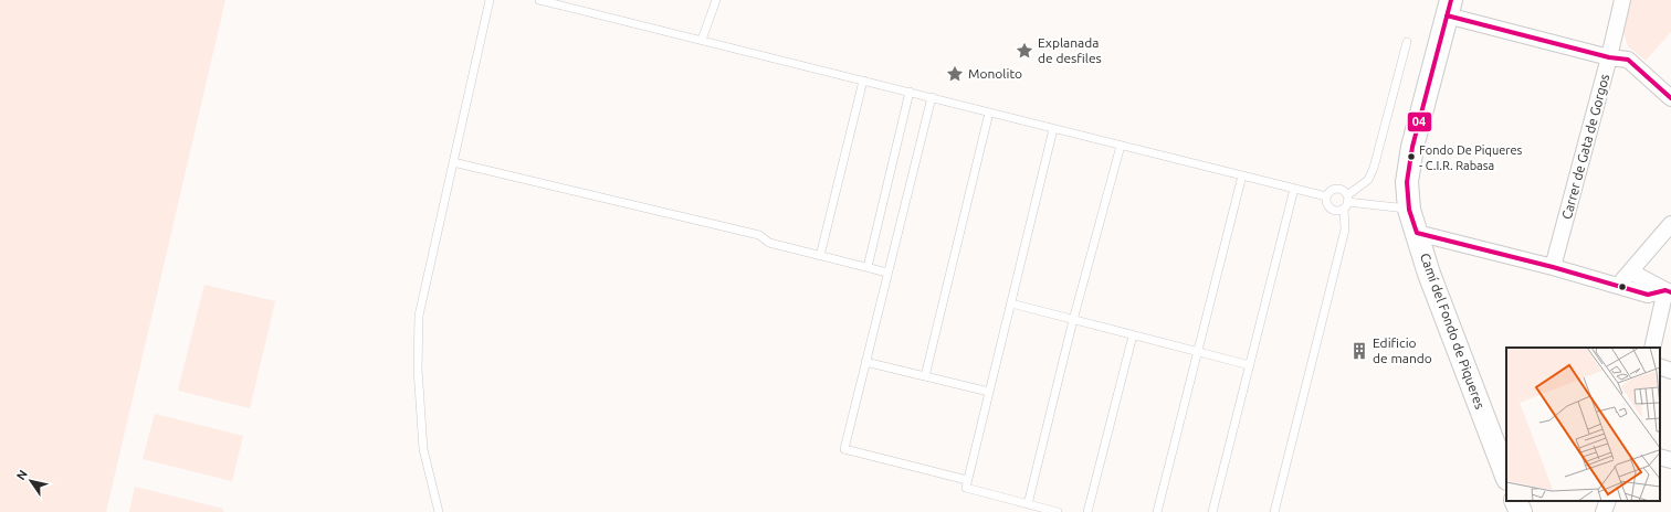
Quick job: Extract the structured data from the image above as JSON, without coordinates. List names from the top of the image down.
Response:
{
  "streets": {
    "street": ["Carrer de Gata de Gorgos", "Camí del Fondo de Piqueres"]
  },
  "places": {
    "place": ["Explanada de desfiles", "Monolito"],
    "other": ["Fondo De Piqueres - C.I.R. Rabasa"],
    "building": ["Edificio de mando"]
  },
  "lines": ["transit line 04"],
  "north": "top left"
}
